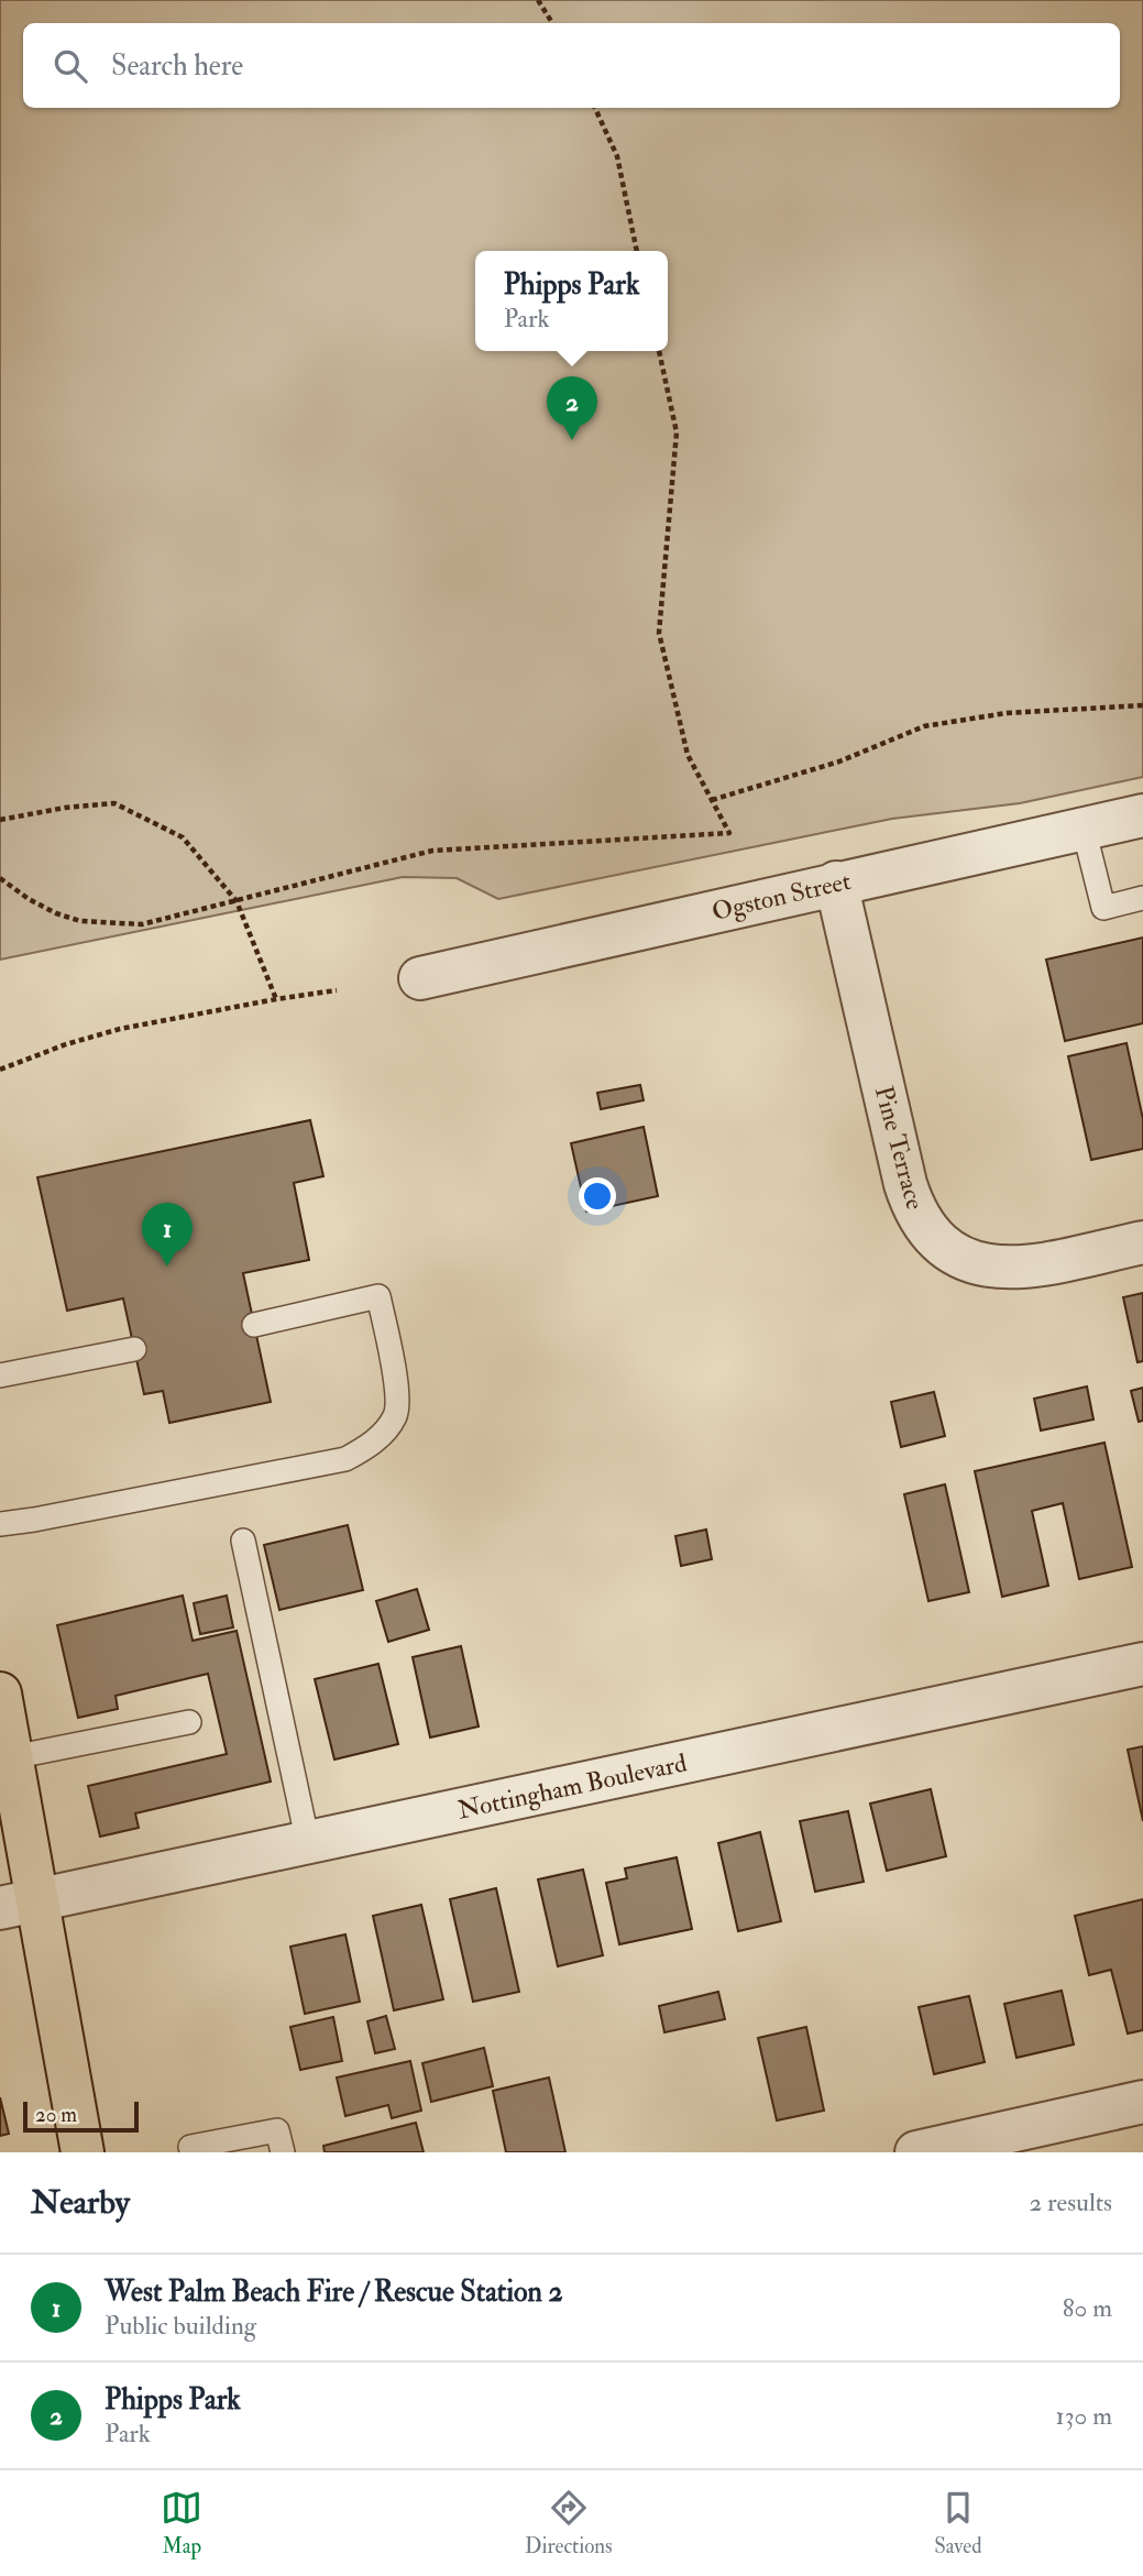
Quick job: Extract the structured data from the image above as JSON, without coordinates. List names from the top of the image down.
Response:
{
  "streets": {
    "street": ["Ogston Street", "Pine Terrace", "Nottingham Boulevard"]
  },
  "crossings": [
    ["Ogston Street", "Pine Terrace"]
  ],
  "scale_bar": "20 m",
  "page": {
    "search": "Search here",
    "popup": ["Phipps Park", "Park"],
    "pins": ["2", "1"],
    "scale": "20 m",
    "heading": ["Nearby", "2 results"],
    "list": [
      {
        "mark": "1",
        "name": "West Palm Beach Fire / Rescue Station 2",
        "note": "Public building",
        "value": "80 m"
      },
      {
        "mark": "2",
        "name": "Phipps Park",
        "note": "Park",
        "value": "130 m"
      }
    ],
    "nav": ["Map", "Directions", "Saved"]
  }
}
